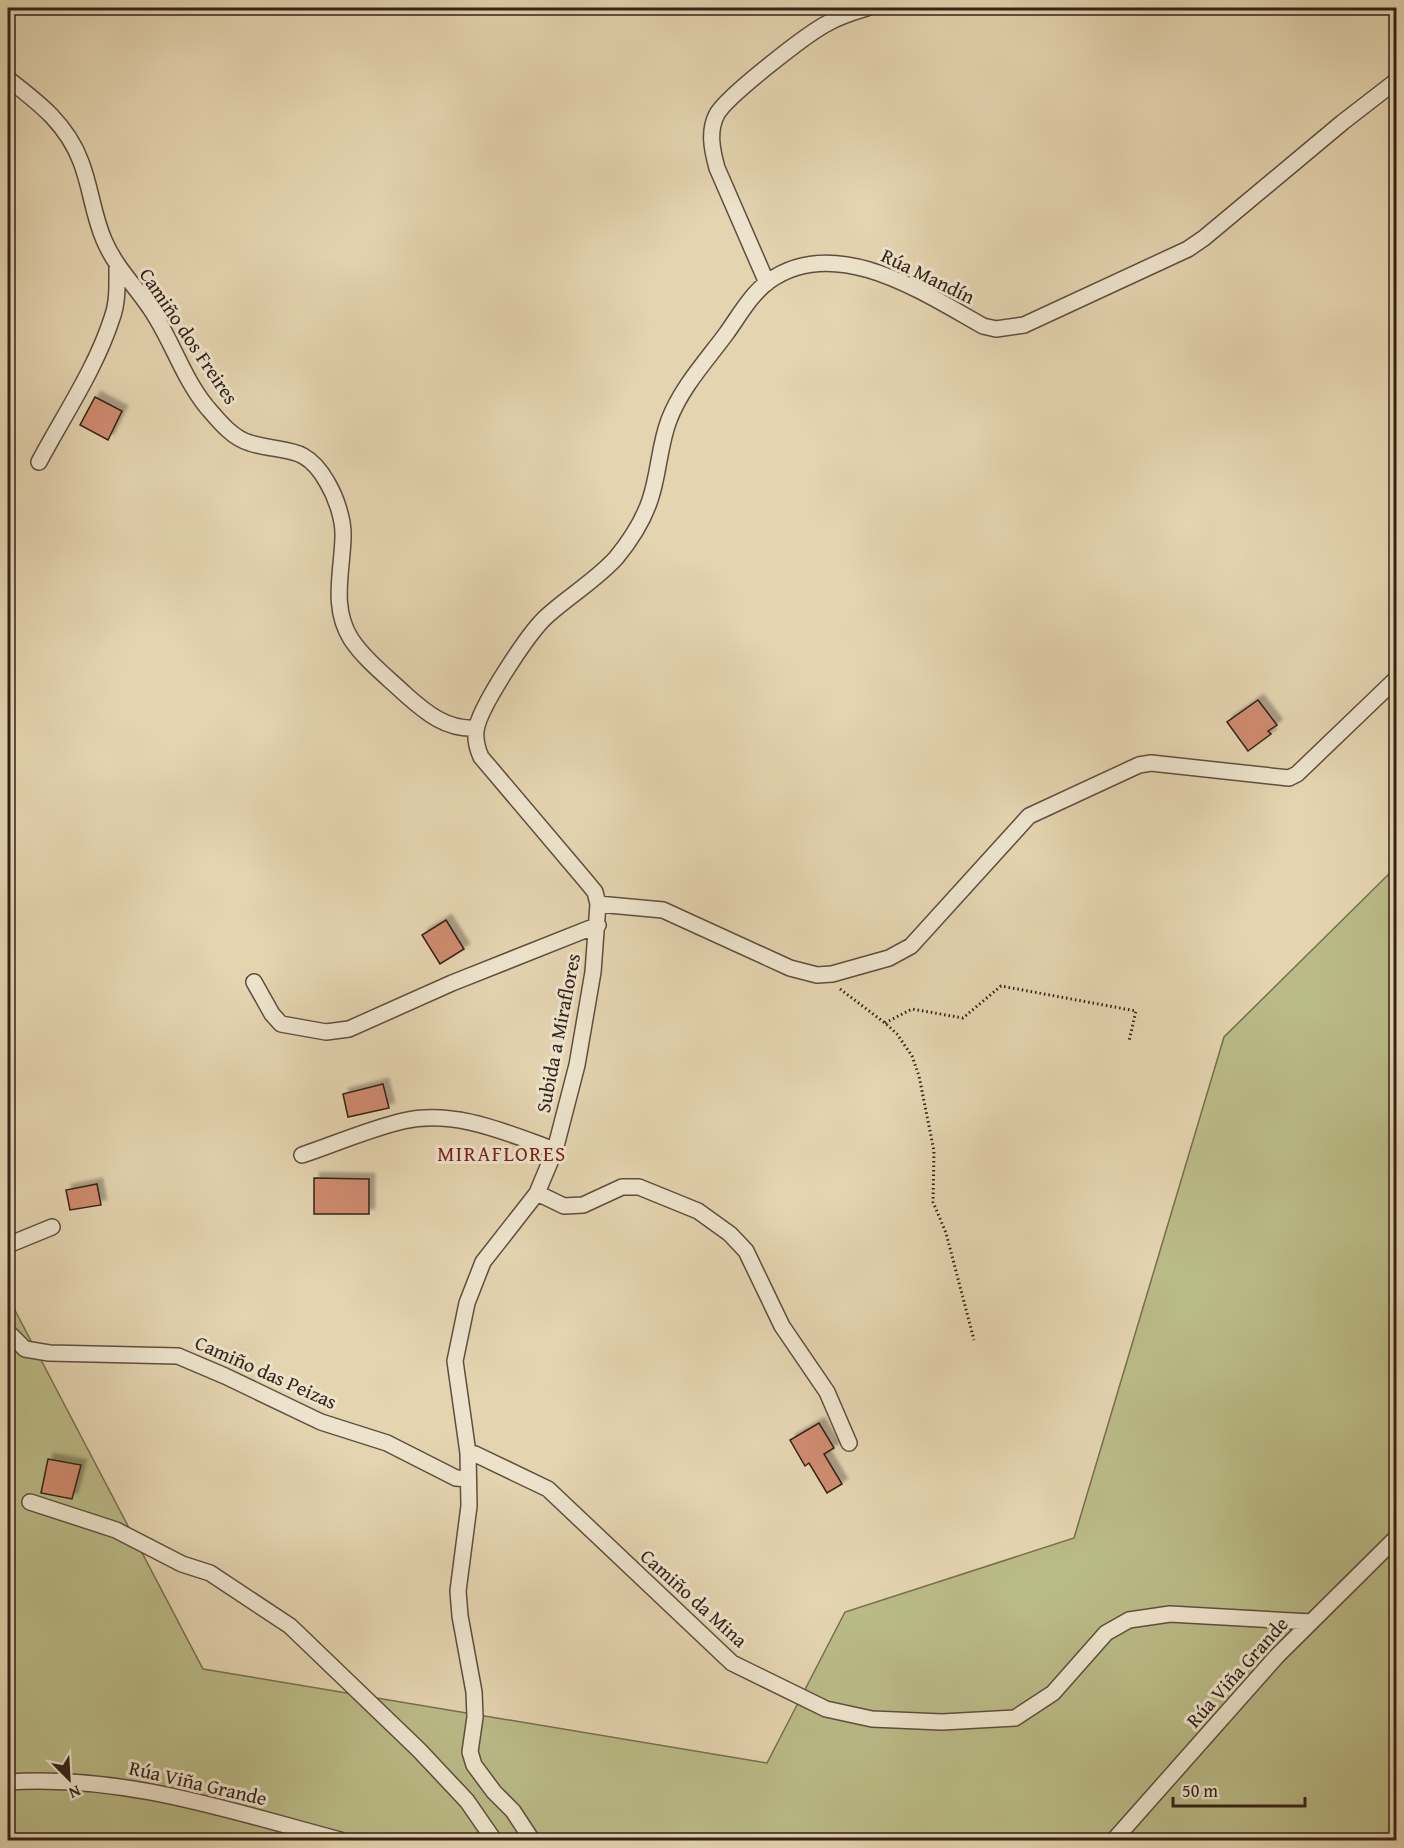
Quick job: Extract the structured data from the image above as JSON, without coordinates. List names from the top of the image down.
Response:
{
  "streets": {
    "street": [
      "Rúa Mandín",
      "Camiño dos Freires",
      "Subida a Miraflores",
      "Camiño das Peizas",
      "Camiño da Mina",
      "Rúa Viña Grande"
    ]
  },
  "crossings": [
    ["Rúa Mandín", "Camiño dos Freires"],
    ["Rúa Mandín", "Subida a Miraflores"],
    ["Camiño dos Freires", "Subida a Miraflores"],
    ["Subida a Miraflores", "Camiño das Peizas"],
    ["Subida a Miraflores", "Camiño da Mina"],
    ["Camiño da Mina", "Rúa Viña Grande"]
  ],
  "districts": ["MIRAFLORES"],
  "scale_bar": "50 m",
  "north": "bottom right"
}
